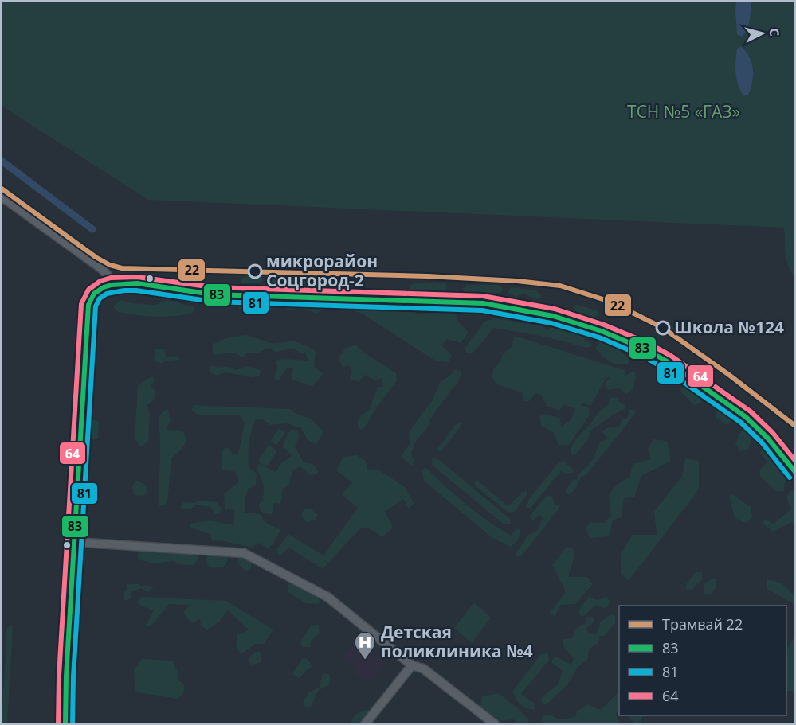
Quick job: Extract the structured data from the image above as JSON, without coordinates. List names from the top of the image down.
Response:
{
  "parks": ["ТСН №5 «ГАЗ»"],
  "places": {
    "other": ["микрорайон Соцгород-2", "Школа №124"],
    "hospital": ["Детская поликлиника №4"]
  },
  "lines": [
    "tram line 22",
    "transit line 64",
    "transit line 83",
    "transit line 81"
  ],
  "legend": [
    "Трамвай 22",
    "83",
    "81",
    "64"
  ],
  "north": "right"
}
